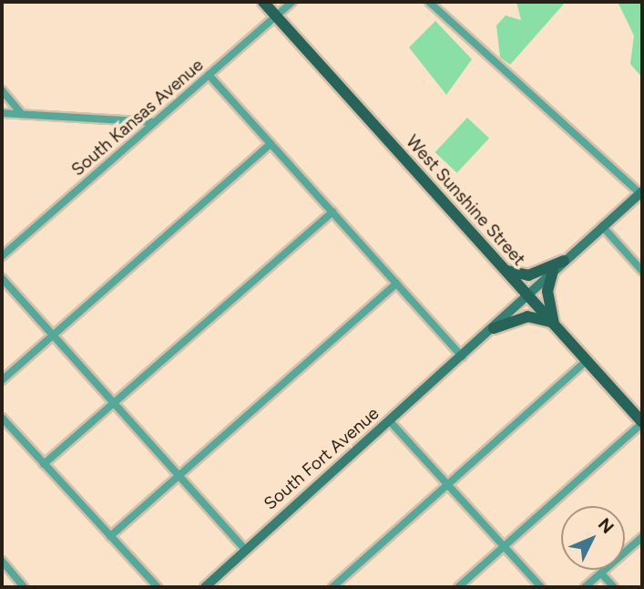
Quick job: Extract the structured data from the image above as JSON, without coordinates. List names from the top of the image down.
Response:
{
  "streets": {
    "main road": ["West Sunshine Street"],
    "street": ["South Kansas Avenue", "South Fort Avenue"]
  },
  "crossings": [
    ["South Kansas Avenue", "West Sunshine Street"],
    ["West Sunshine Street", "South Fort Avenue"]
  ],
  "north": "top right"
}
